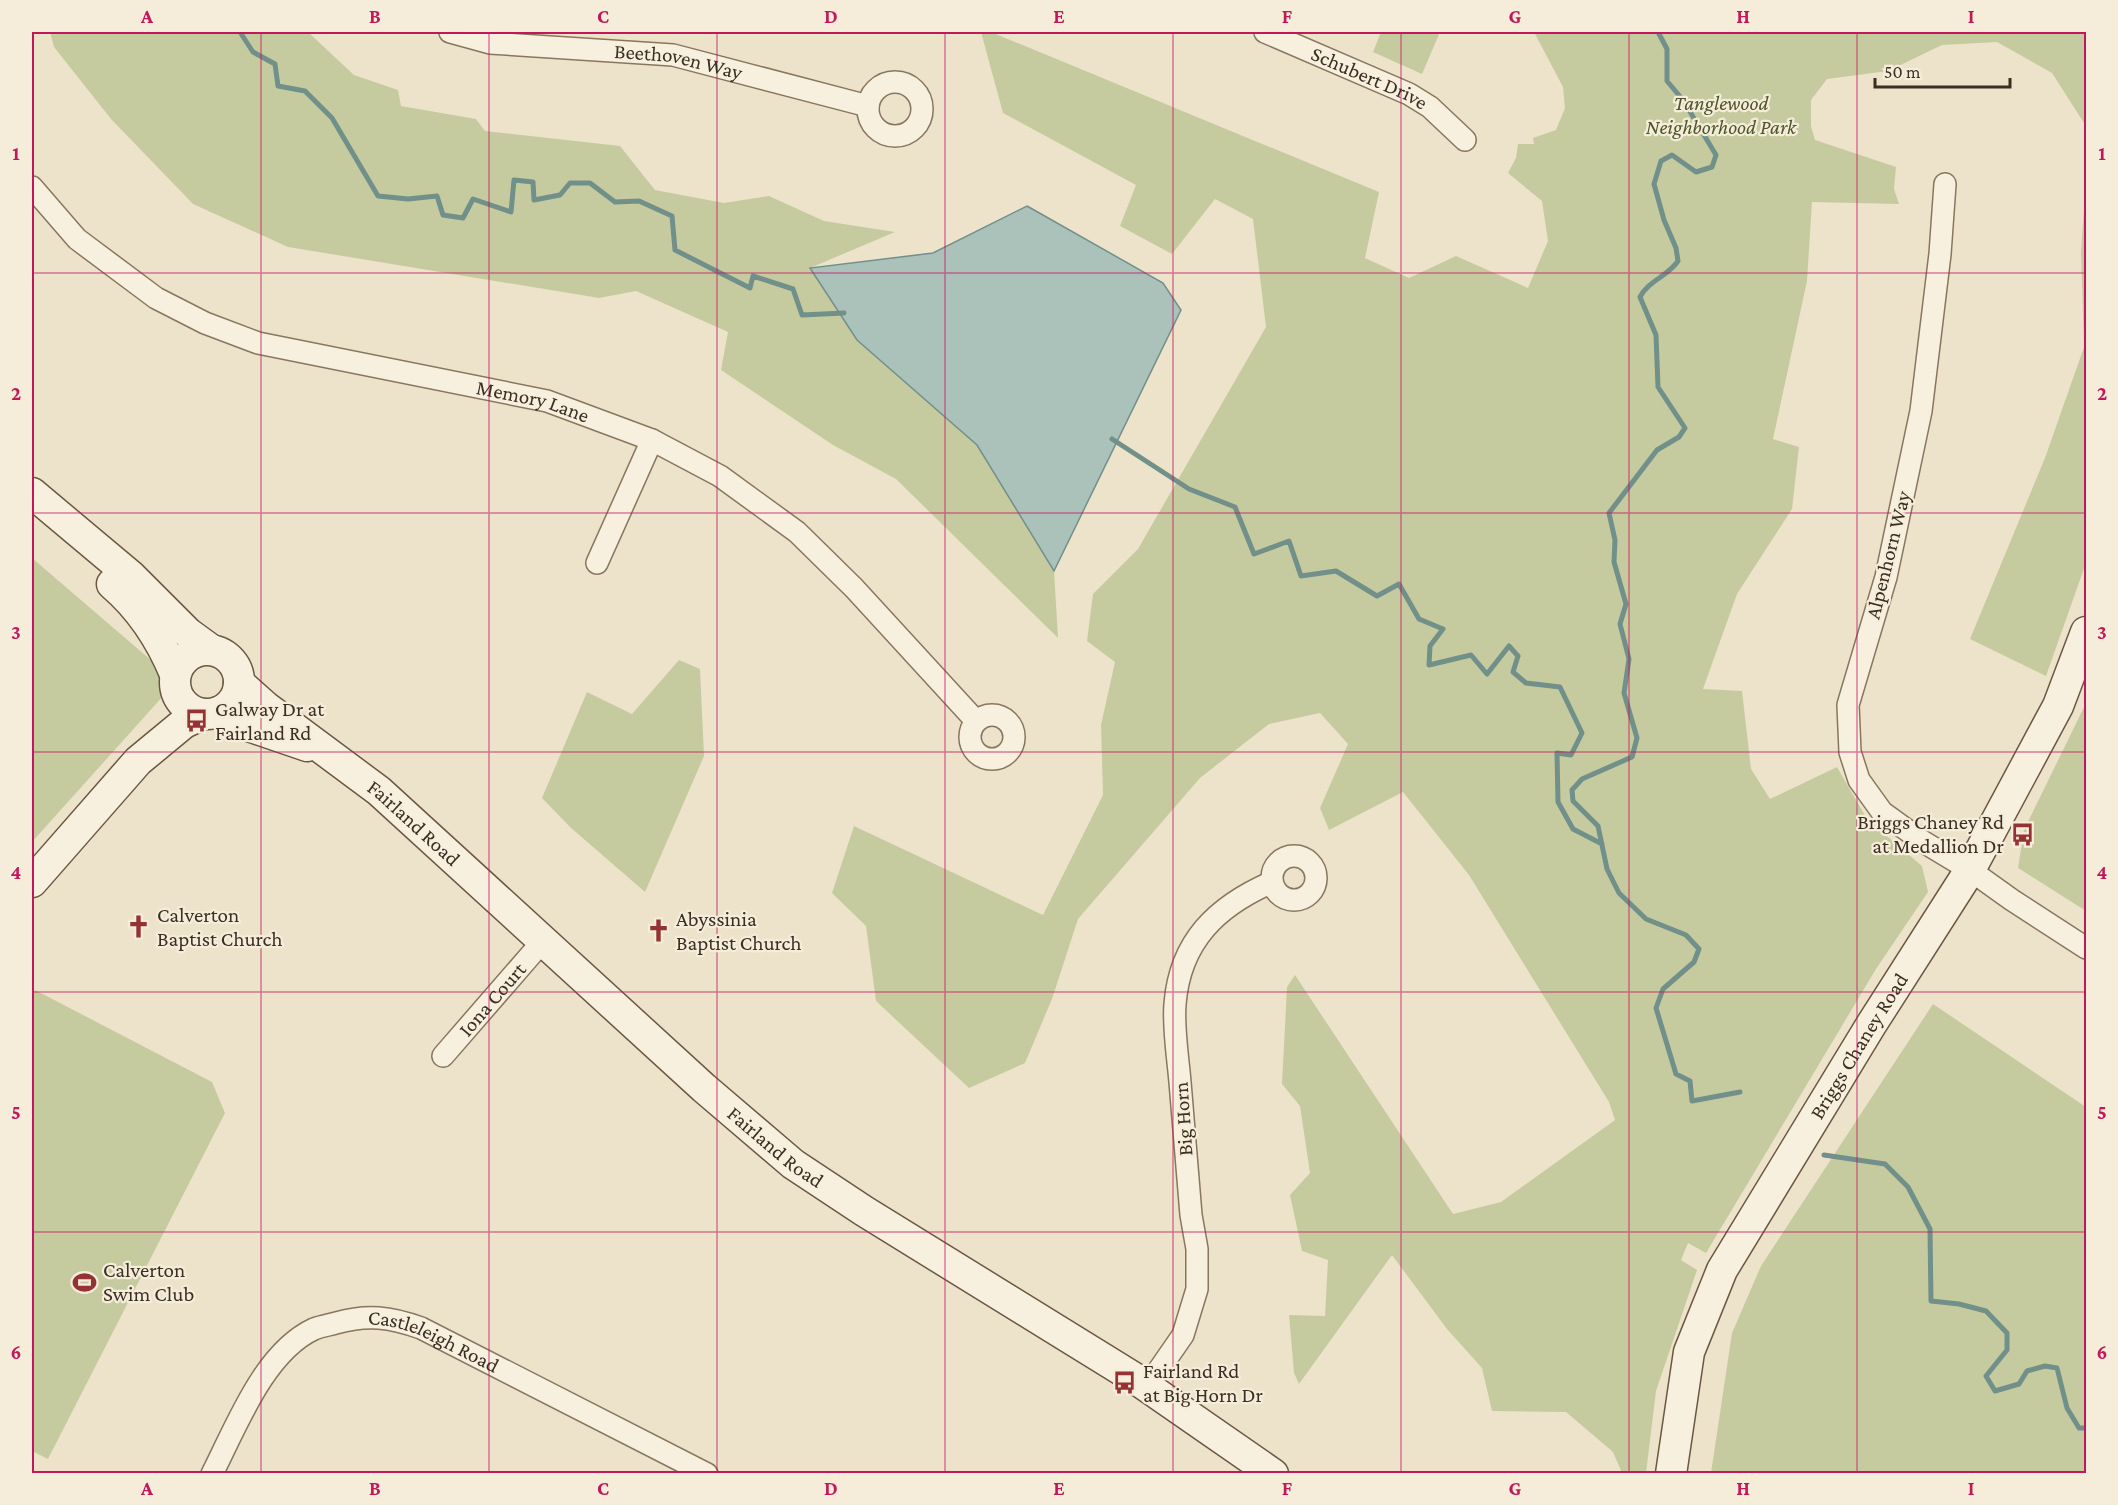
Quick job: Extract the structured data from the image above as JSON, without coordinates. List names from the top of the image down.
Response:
{
  "streets": {
    "main road": ["Fairland Road", "Briggs Chaney Road"],
    "street": [
      "Beethoven Way",
      "Schubert Drive",
      "Memory Lane",
      "Alpenhorn Way",
      "Iona Court",
      "Big Horn",
      "Castleleigh Road"
    ]
  },
  "crossings": [
    ["Alpenhorn Way", "Briggs Chaney Road"],
    ["Fairland Road", "Iona Court"],
    ["Fairland Road", "Big Horn"]
  ],
  "parks": ["Tanglewood Neighborhood Park"],
  "places": {
    "bus stop": ["Galway Dr at Fairland Rd", "Briggs Chaney Rd at Medallion Dr", "Fairland Rd at Big Horn Dr"],
    "church": ["Calverton Baptist Church", "Abyssinia Baptist Church"],
    "sports": ["Calverton Swim Club"]
  },
  "scale_bar": "50 m",
  "grid": {
    "columns": [
      "A",
      "B",
      "C",
      "D",
      "E",
      "F",
      "G",
      "H",
      "I"
    ],
    "rows": [
      "1",
      "2",
      "3",
      "4",
      "5",
      "6"
    ]
  }
}
